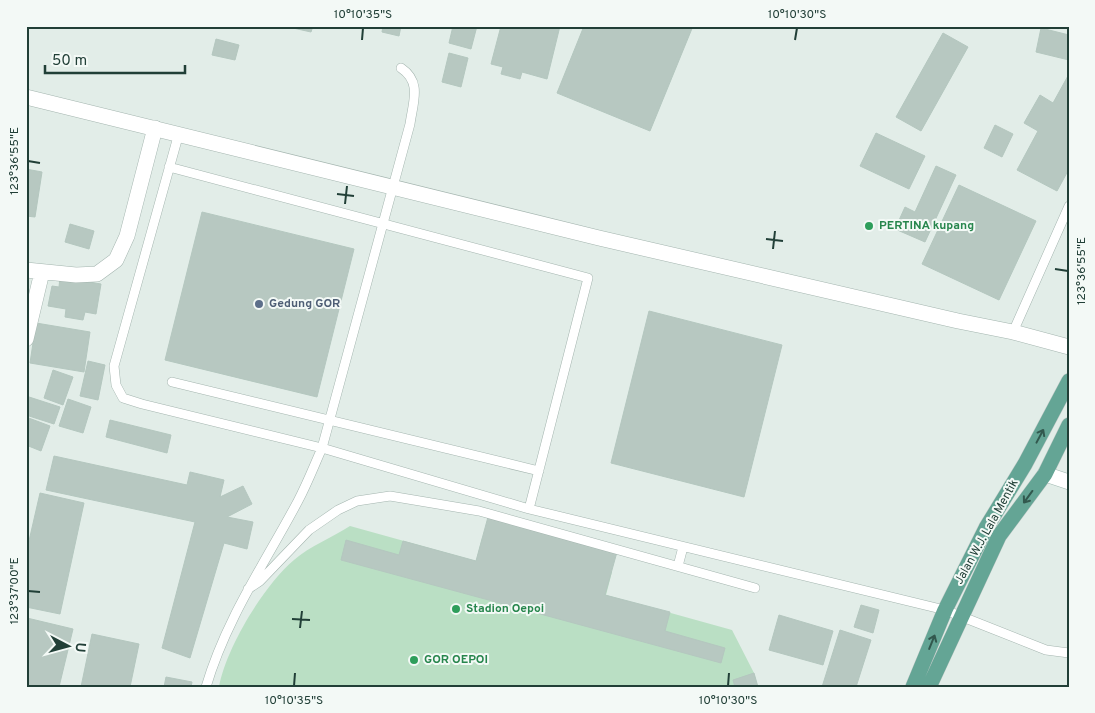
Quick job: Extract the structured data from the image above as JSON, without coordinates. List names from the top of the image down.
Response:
{
  "streets": {
    "main road": ["Jalan W.J. Lala Mentik"]
  },
  "places": [
    "PERTINA kupang",
    "Gedung GOR",
    "Stadion Oepoi",
    "GOR OEPOI"
  ],
  "scale_bar": "50 m",
  "north": "right",
  "coordinates": [
    "10°10'35\"S",
    "10°10'30\"S",
    "123°36'55\"E",
    "123°37'00\"E"
  ]
}
